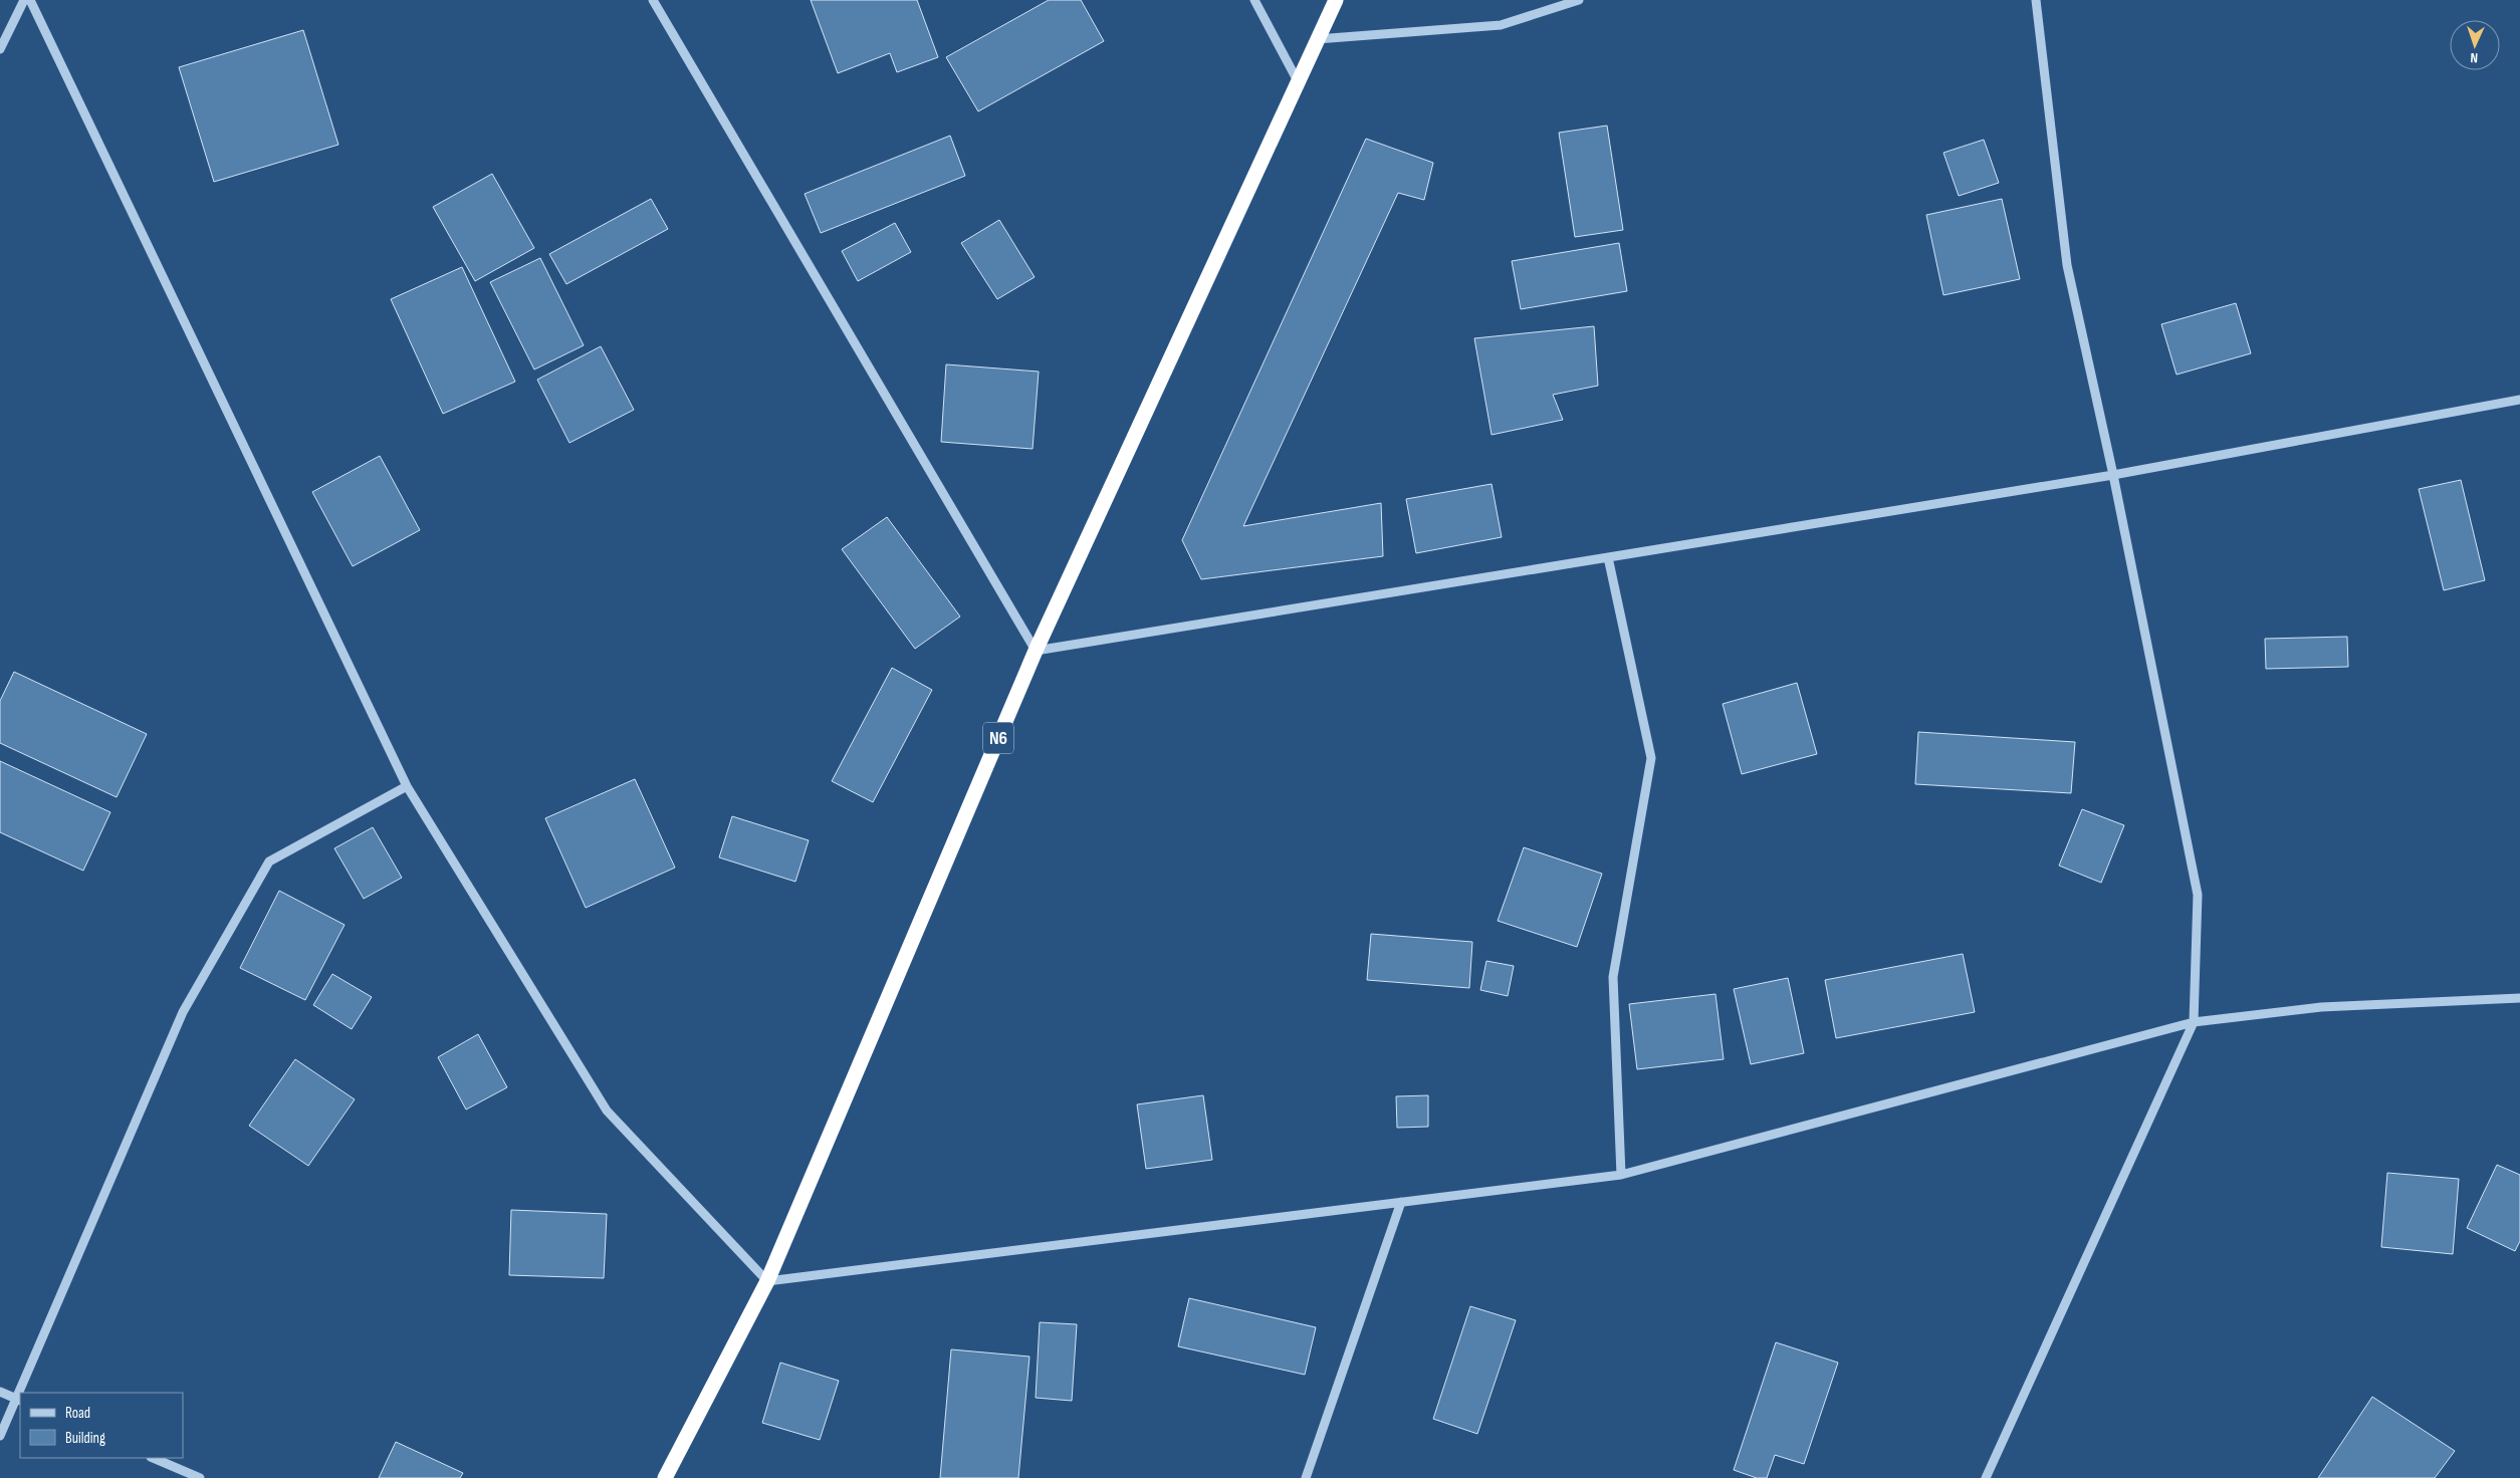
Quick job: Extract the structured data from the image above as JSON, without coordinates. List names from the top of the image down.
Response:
{
  "streets": {
    "highway": ["N6"]
  },
  "legend": ["Road", "Building"],
  "north": "bottom"
}
